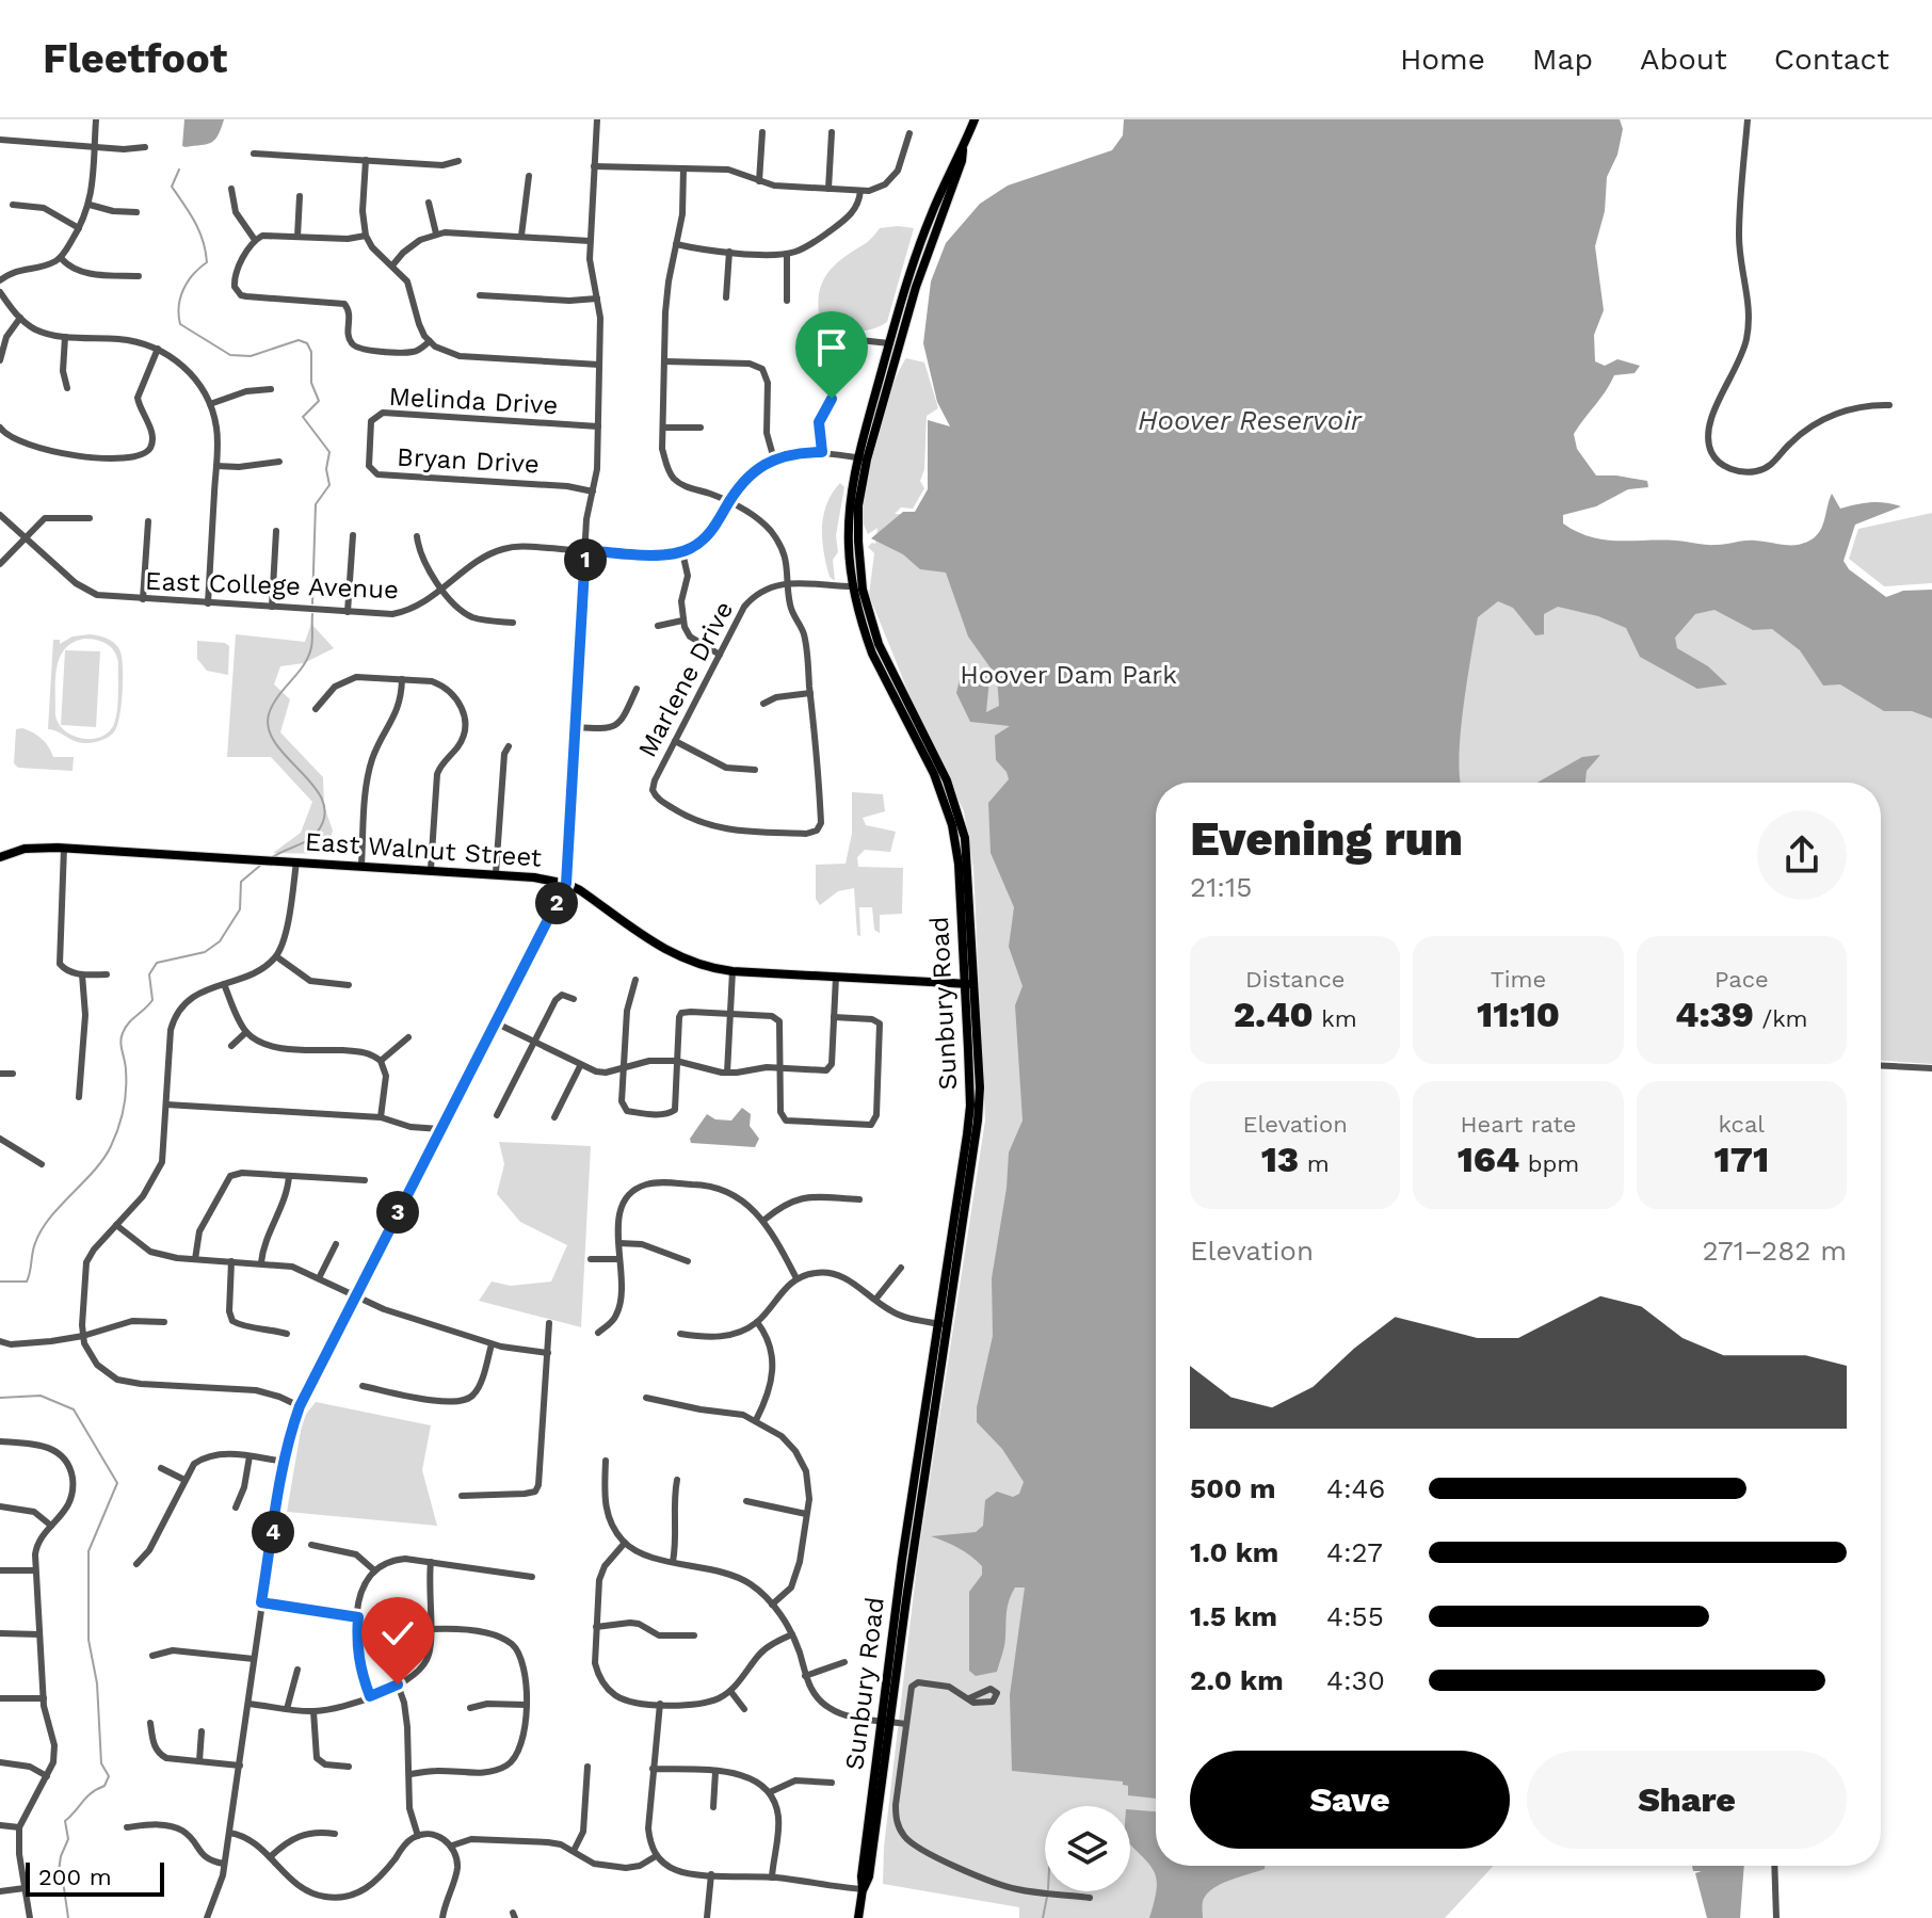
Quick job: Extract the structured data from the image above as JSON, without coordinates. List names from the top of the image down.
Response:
{
  "streets": {
    "main road": ["East Walnut Street", "Sunbury Road"],
    "street": [
      "Melinda Drive",
      "Bryan Drive",
      "East College Avenue",
      "Marlene Drive"
    ]
  },
  "crossings": [
    ["Melinda Drive", "Bryan Drive"],
    ["Marlene Drive", "Sunbury Road"],
    ["East Walnut Street", "Sunbury Road"]
  ],
  "water": ["Hoover Reservoir"],
  "parks": ["Hoover Dam Park"],
  "scale_bar": "200 m",
  "page": {
    "header": "Fleetfoot",
    "nav": [
      "Home",
      "Map",
      "About",
      "Contact"
    ],
    "pins": [
      "1",
      "2",
      "3",
      "4"
    ],
    "heading": ["Evening run", "21:15"],
    "stats": [
      ["Distance", "2.40 km"],
      ["Time", "11:10"],
      ["Pace", "4:39 /km"],
      ["Elevation", "13 m"],
      ["Heart rate", "164 bpm"],
      ["kcal", "171"]
    ],
    "chart": ["Elevation", "271–282 m"],
    "list": [
      {
        "name": "500 m",
        "note": "4:46"
      },
      {
        "name": "1.0 km",
        "note": "4:27"
      },
      {
        "name": "1.5 km",
        "note": "4:55"
      },
      {
        "name": "2.0 km",
        "note": "4:30"
      }
    ],
    "buttons": ["Save", "Share"],
    "scale": "200 m"
  }
}
